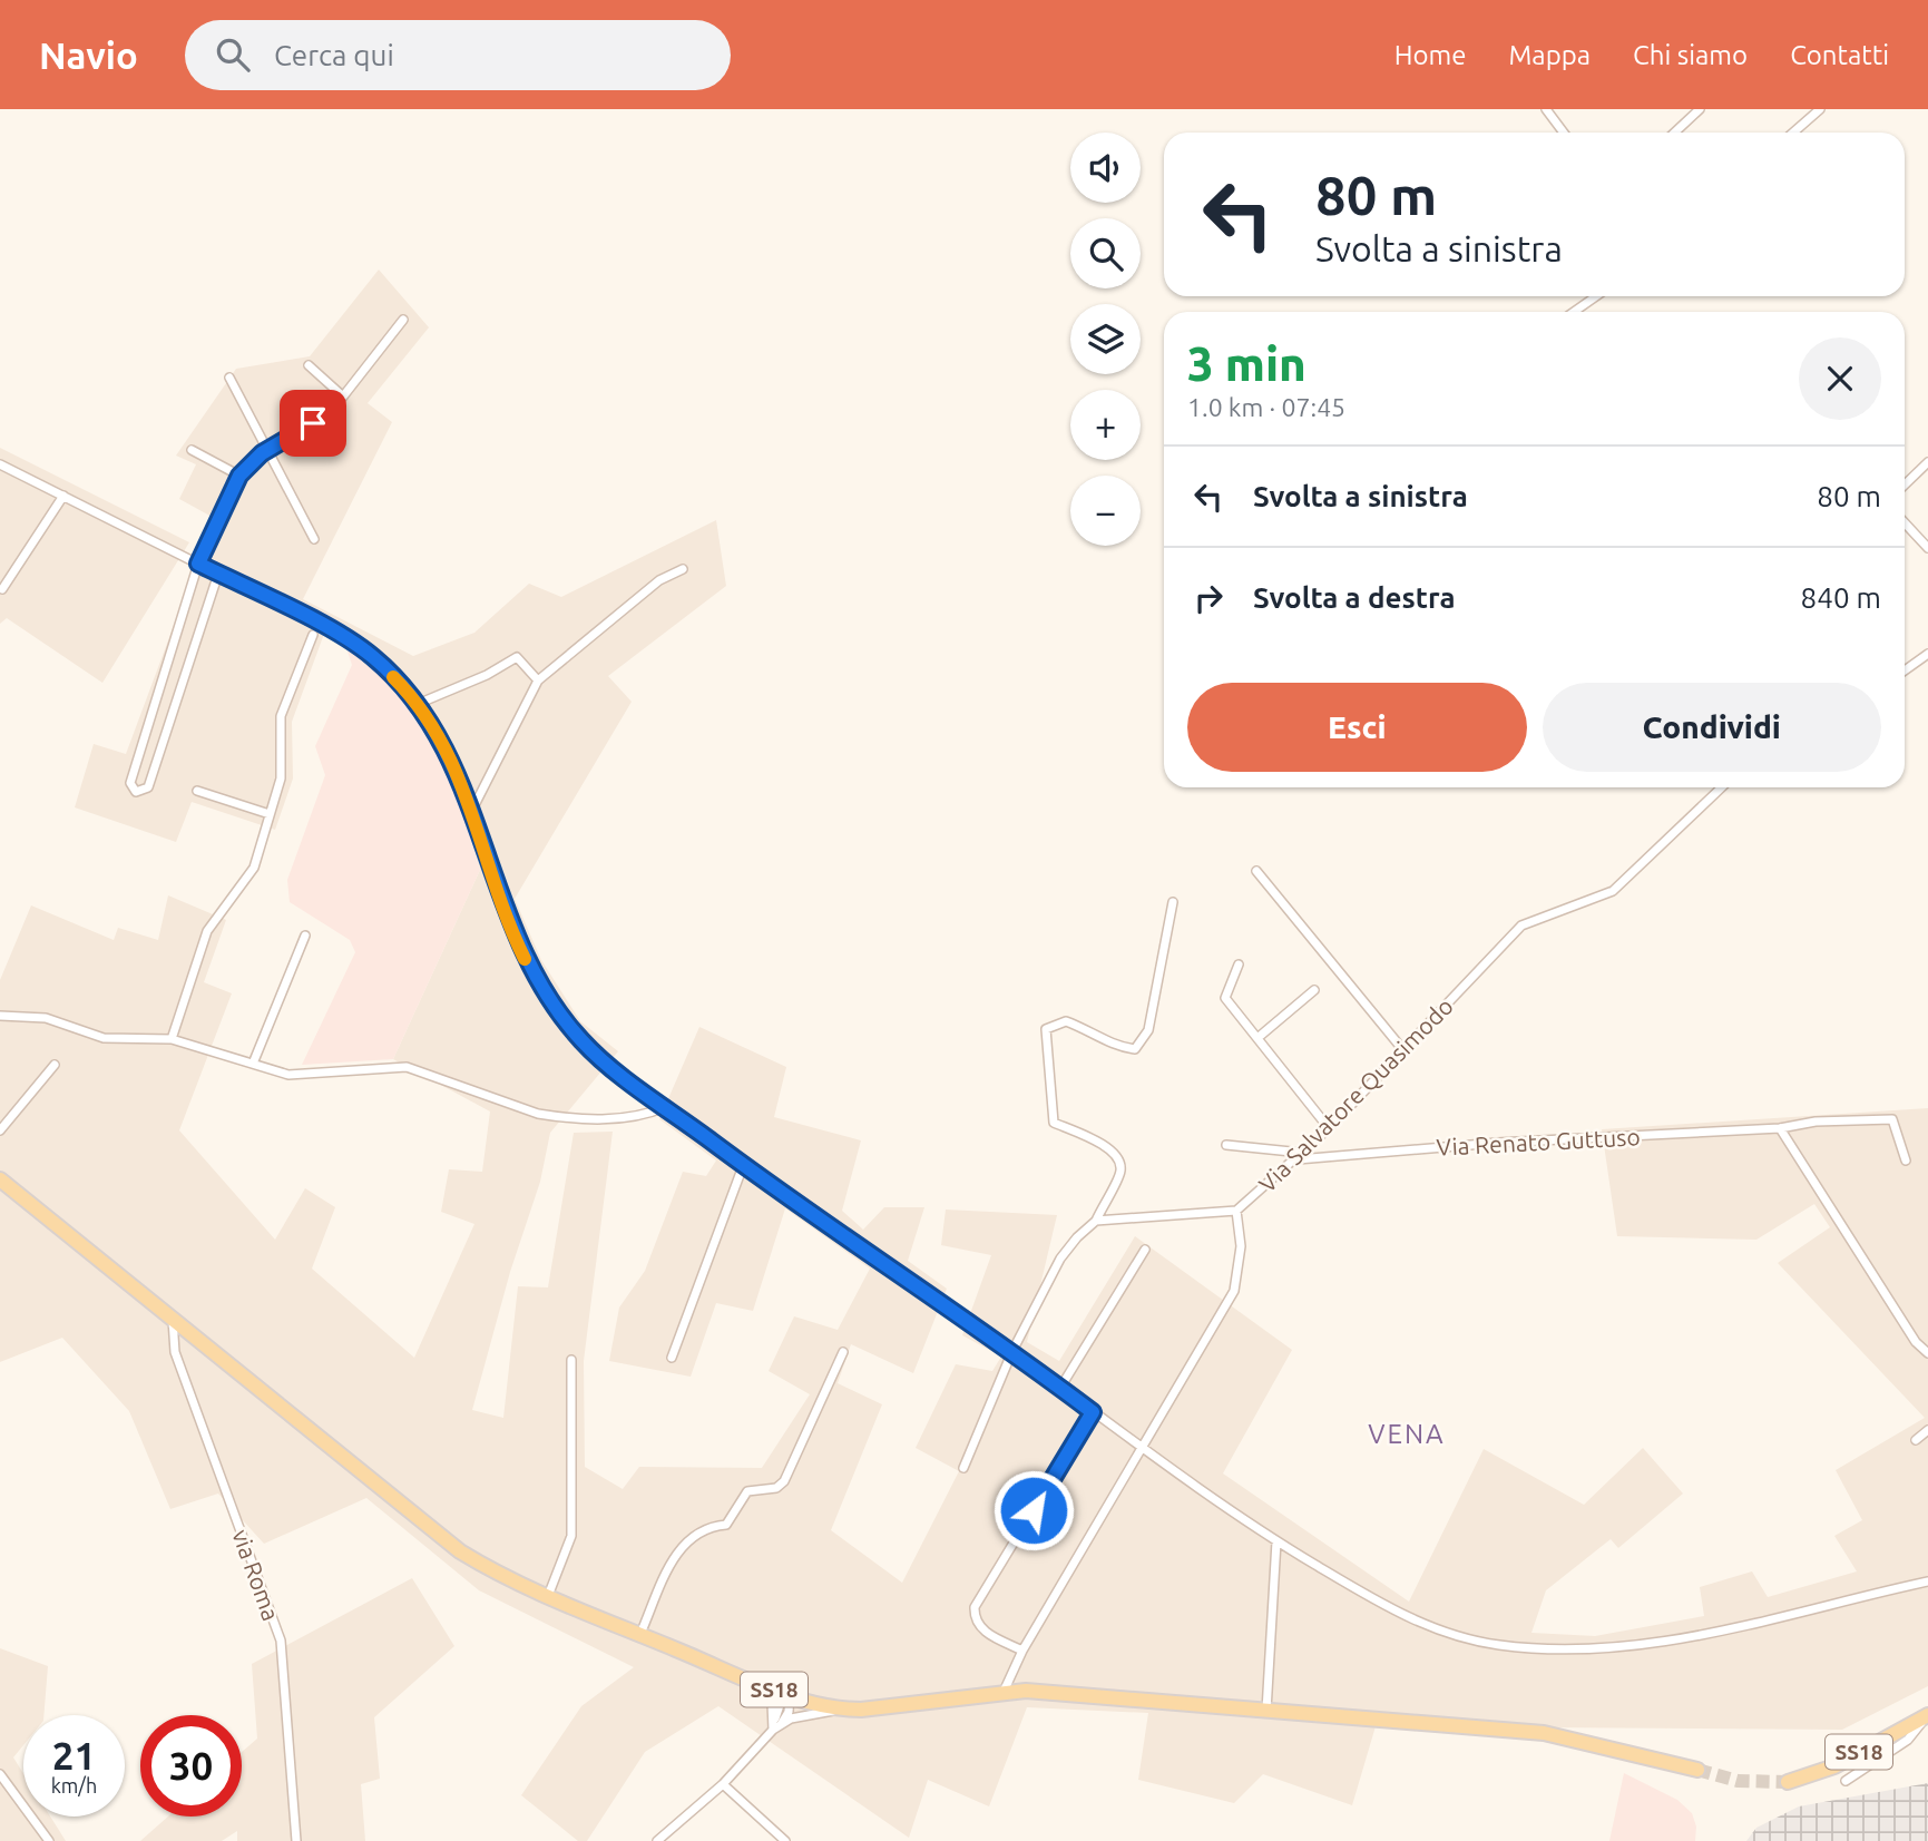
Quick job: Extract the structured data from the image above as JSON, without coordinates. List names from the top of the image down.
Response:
{
  "streets": {
    "main road": ["SS18"],
    "street": ["Via Salvatore Quasimodo", "Via Renato Guttuso", "via Roma"]
  },
  "crossings": [
    ["Via Salvatore Quasimodo", "Via Renato Guttuso"],
    ["via Roma", "SS18"]
  ],
  "districts": ["VENA"],
  "page": {
    "header": "Navio",
    "search": "Cerca qui",
    "nav": [
      "Home",
      "Mappa",
      "Chi siamo",
      "Contatti"
    ],
    "map_buttons": ["+", "−"],
    "turn": ["80 m", "Svolta a sinistra"],
    "heading": ["3 min", "1.0 km · 07:45"],
    "list": [
      {
        "name": "Svolta a sinistra",
        "value": "80 m"
      },
      {
        "name": "Svolta a destra",
        "value": "840 m"
      }
    ],
    "buttons": ["Esci", "Condividi"],
    "speed": "21 km/h",
    "limit": "30"
  }
}
